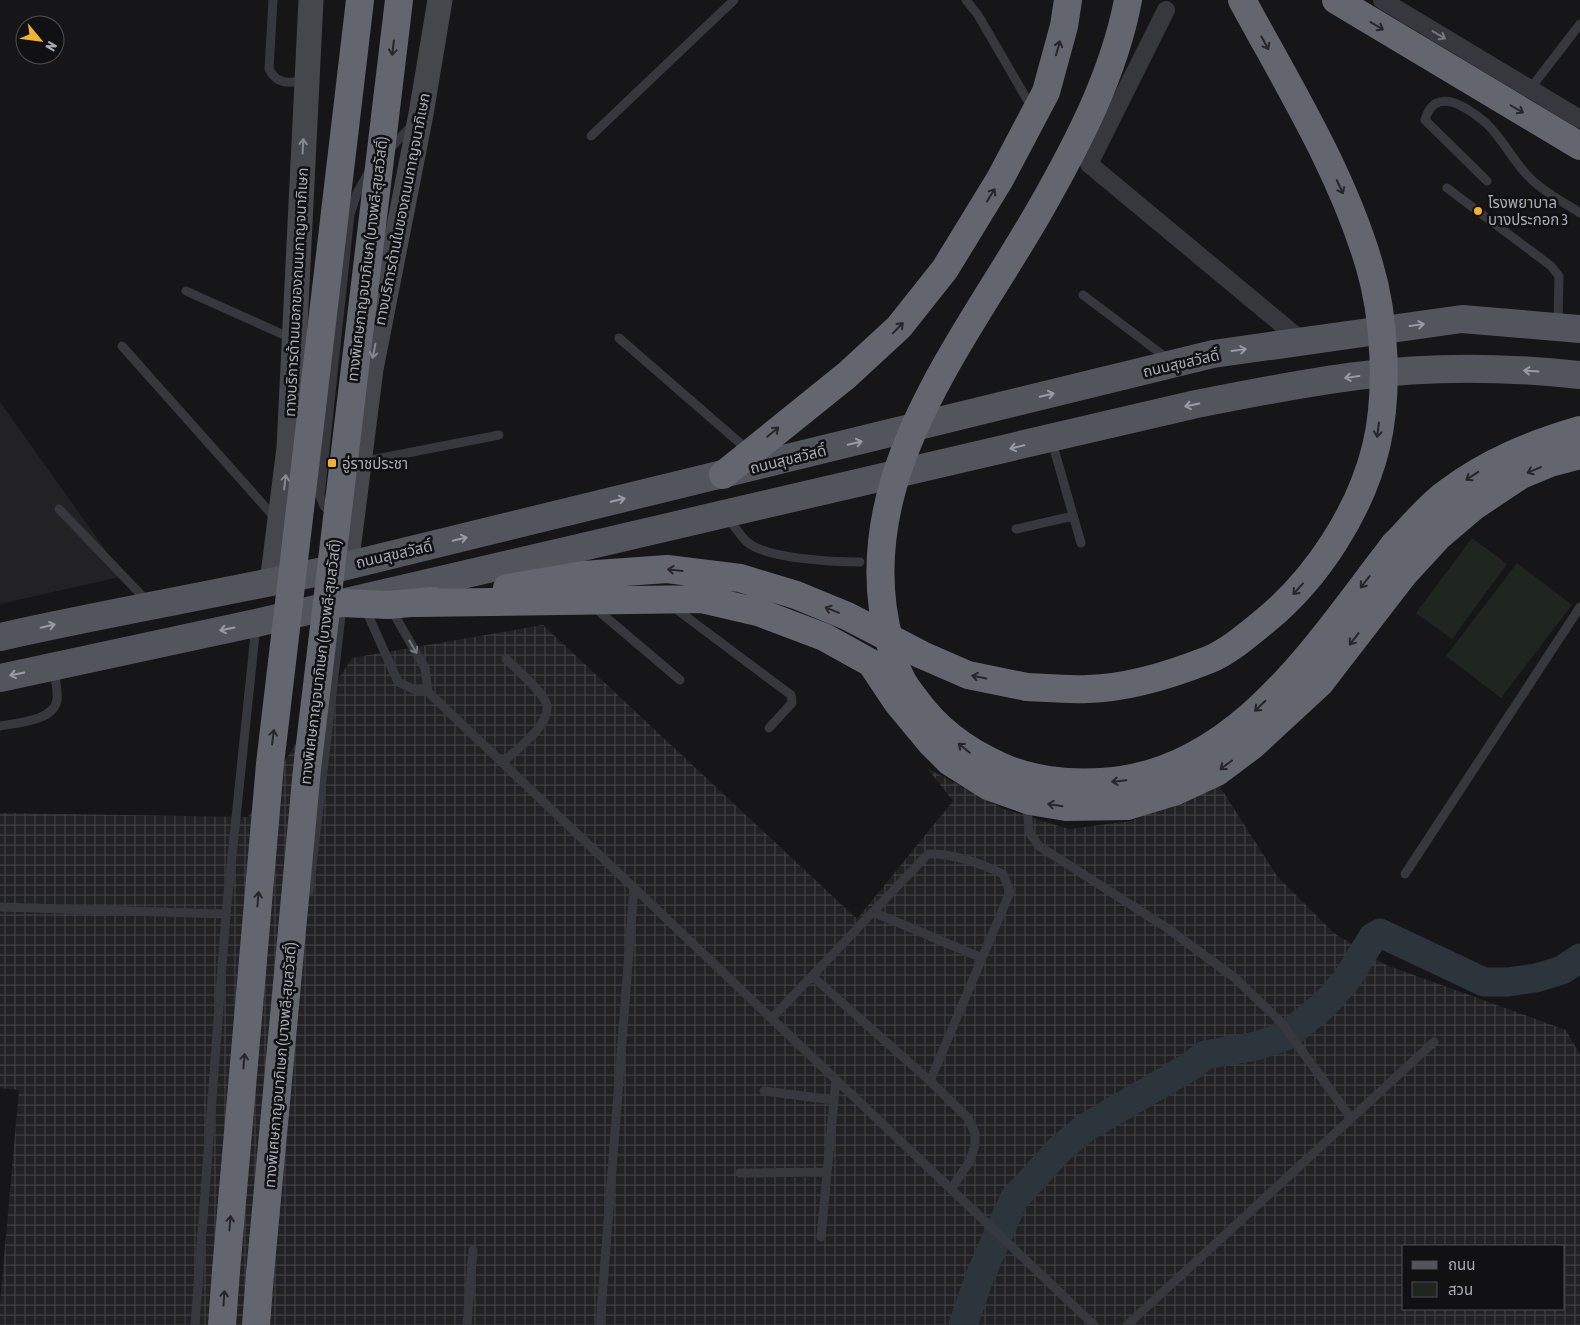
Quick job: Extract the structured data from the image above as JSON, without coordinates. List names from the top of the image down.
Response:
{
  "streets": {
    "highway": ["ทางพิเศษกาญจนาภิเษก (บางพลี-สุขสวัสดิ์)"],
    "main road": ["ทางบริการด้านในของถนนกาญจนาภิเษก", "ทางบริการด้านนอกของถนนกาญจนาภิเษก", "ถนนสุขสวัสดิ์"]
  },
  "crossings": [
    ["ทางบริการด้านในของถนนกาญจนาภิเษก", "ถนนสุขสวัสดิ์"],
    ["ทางบริการด้านนอกของถนนกาญจนาภิเษก", "ถนนสุขสวัสดิ์"]
  ],
  "one_way": ["ทางบริการด้านในของถนนกาญจนาภิเษก", "ทางบริการด้านนอกของถนนกาญจนาภิเษก"],
  "places": {
    "other": ["โรงพยาบาล บางประกอก 3"],
    "transit": ["อู่ราชประชา"]
  },
  "legend": ["ถนน", "สวน"],
  "north": "bottom right"
}
